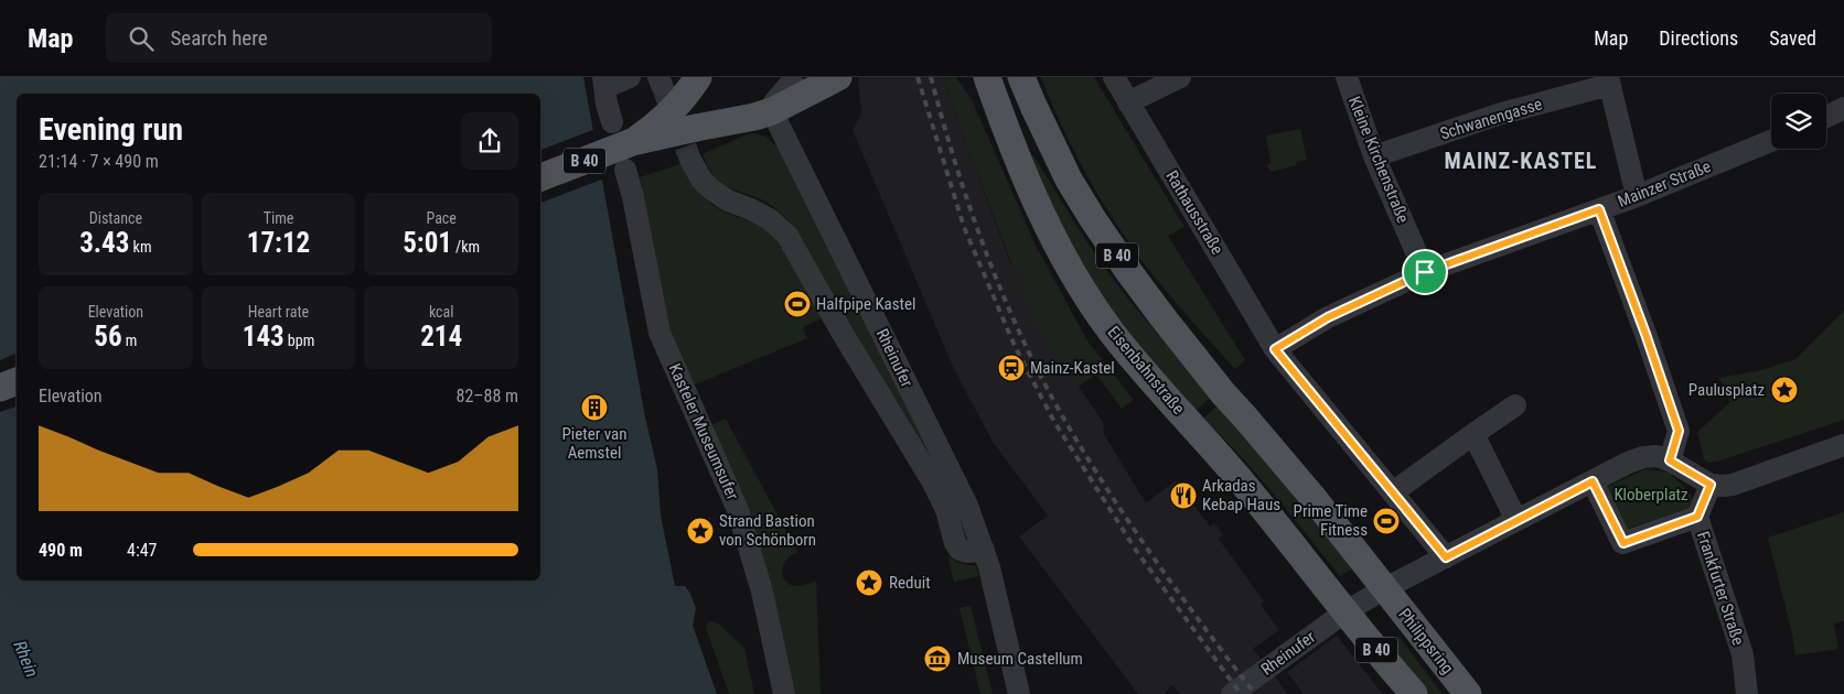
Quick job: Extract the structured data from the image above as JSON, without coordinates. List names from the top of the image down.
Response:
{
  "streets": {
    "main road": ["B 40", "Eisenbahnstraße", "Philippsring"],
    "street": [
      "Schwanengasse",
      "Kleine Kirchenstraße",
      "Mainzer Straße",
      "Rathausstraße",
      "Rheinufer",
      "Kasteler Museumsufer",
      "Frankfurter Straße"
    ]
  },
  "crossings": [
    ["Schwanengasse", "Kleine Kirchenstraße"],
    ["Kleine Kirchenstraße", "Mainzer Straße"],
    ["B 40", "Rheinufer"],
    ["B 40", "Eisenbahnstraße"],
    ["B 40", "Philippsring"],
    ["Mainzer Straße", "Rathausstraße"],
    ["Rathausstraße", "Rheinufer"],
    ["Rheinufer", "Eisenbahnstraße"],
    ["Rheinufer", "Philippsring"]
  ],
  "districts": ["MAINZ-KASTEL"],
  "water": ["Rhein"],
  "parks": ["Kloberplatz"],
  "places": {
    "sports": ["Halfpipe Kastel", "Prime Time Fitness"],
    "station": ["Mainz-Kastel"],
    "place": ["Paulusplatz", "Strand Bastion von Schönborn", "Reduit"],
    "building": ["Pieter van Aemstel"],
    "restaurant": ["Arkadas Kebap Haus"],
    "museum": ["Museum Castellum"]
  },
  "page": {
    "header": "Map",
    "search": "Search here",
    "nav": ["Map", "Directions", "Saved"],
    "heading": ["Evening run", "21:14 · 7 × 490 m"],
    "stats": [
      ["Distance", "3.43 km"],
      ["Time", "17:12"],
      ["Pace", "5:01 /km"],
      ["Elevation", "56 m"],
      ["Heart rate", "143 bpm"],
      ["kcal", "214"]
    ],
    "chart": ["Elevation", "82–88 m"],
    "list": [
      {
        "name": "490 m",
        "note": "4:47"
      }
    ]
  }
}
